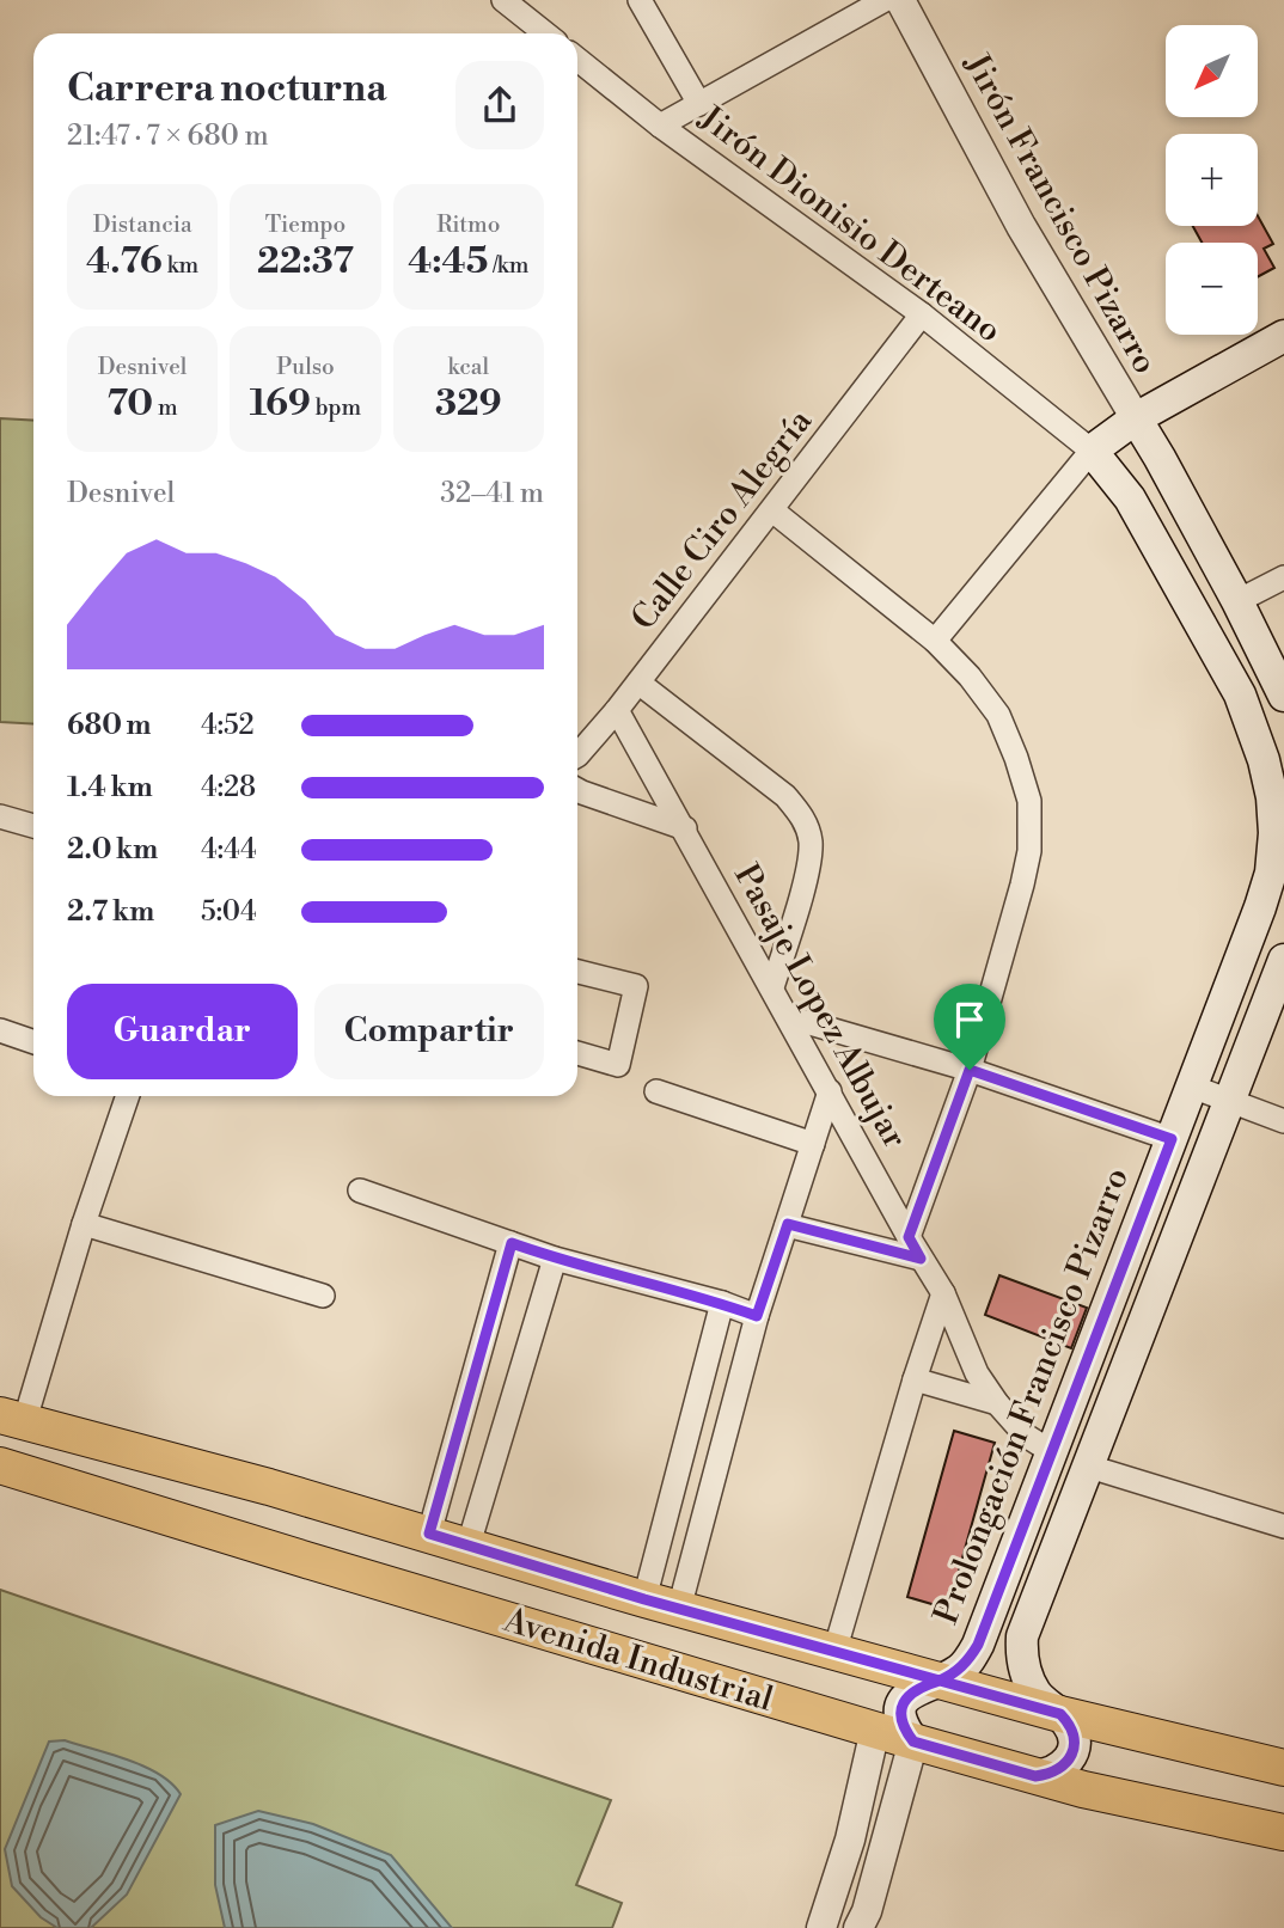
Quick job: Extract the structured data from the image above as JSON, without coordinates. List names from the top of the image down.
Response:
{
  "streets": {
    "main road": ["Prolongación Francisco Pizarro", "Avenida Industrial"],
    "street": [
      "Jirón Francisco Pizarro",
      "Jirón Dionisio Derteano",
      "Calle Ciro Alegría",
      "Pasaje Lopez Albujar"
    ]
  },
  "crossings": [
    ["Jirón Dionisio Derteano", "Calle Ciro Alegría"],
    ["Jirón Dionisio Derteano", "Prolongación Francisco Pizarro"],
    ["Calle Ciro Alegría", "Pasaje Lopez Albujar"],
    ["Pasaje Lopez Albujar", "Prolongación Francisco Pizarro"],
    ["Prolongación Francisco Pizarro", "Avenida Industrial"]
  ],
  "north": "bottom left",
  "page": {
    "map_buttons": ["+", "−"],
    "heading": ["Carrera nocturna", "21:47 · 7 × 680 m"],
    "stats": [
      ["Distancia", "4.76 km"],
      ["Tiempo", "22:37"],
      ["Ritmo", "4:45 /km"],
      ["Desnivel", "70 m"],
      ["Pulso", "169 bpm"],
      ["kcal", "329"]
    ],
    "chart": ["Desnivel", "32–41 m"],
    "list": [
      {
        "name": "680 m",
        "note": "4:52"
      },
      {
        "name": "1.4 km",
        "note": "4:28"
      },
      {
        "name": "2.0 km",
        "note": "4:44"
      },
      {
        "name": "2.7 km",
        "note": "5:04"
      }
    ],
    "buttons": ["Guardar", "Compartir"]
  }
}
